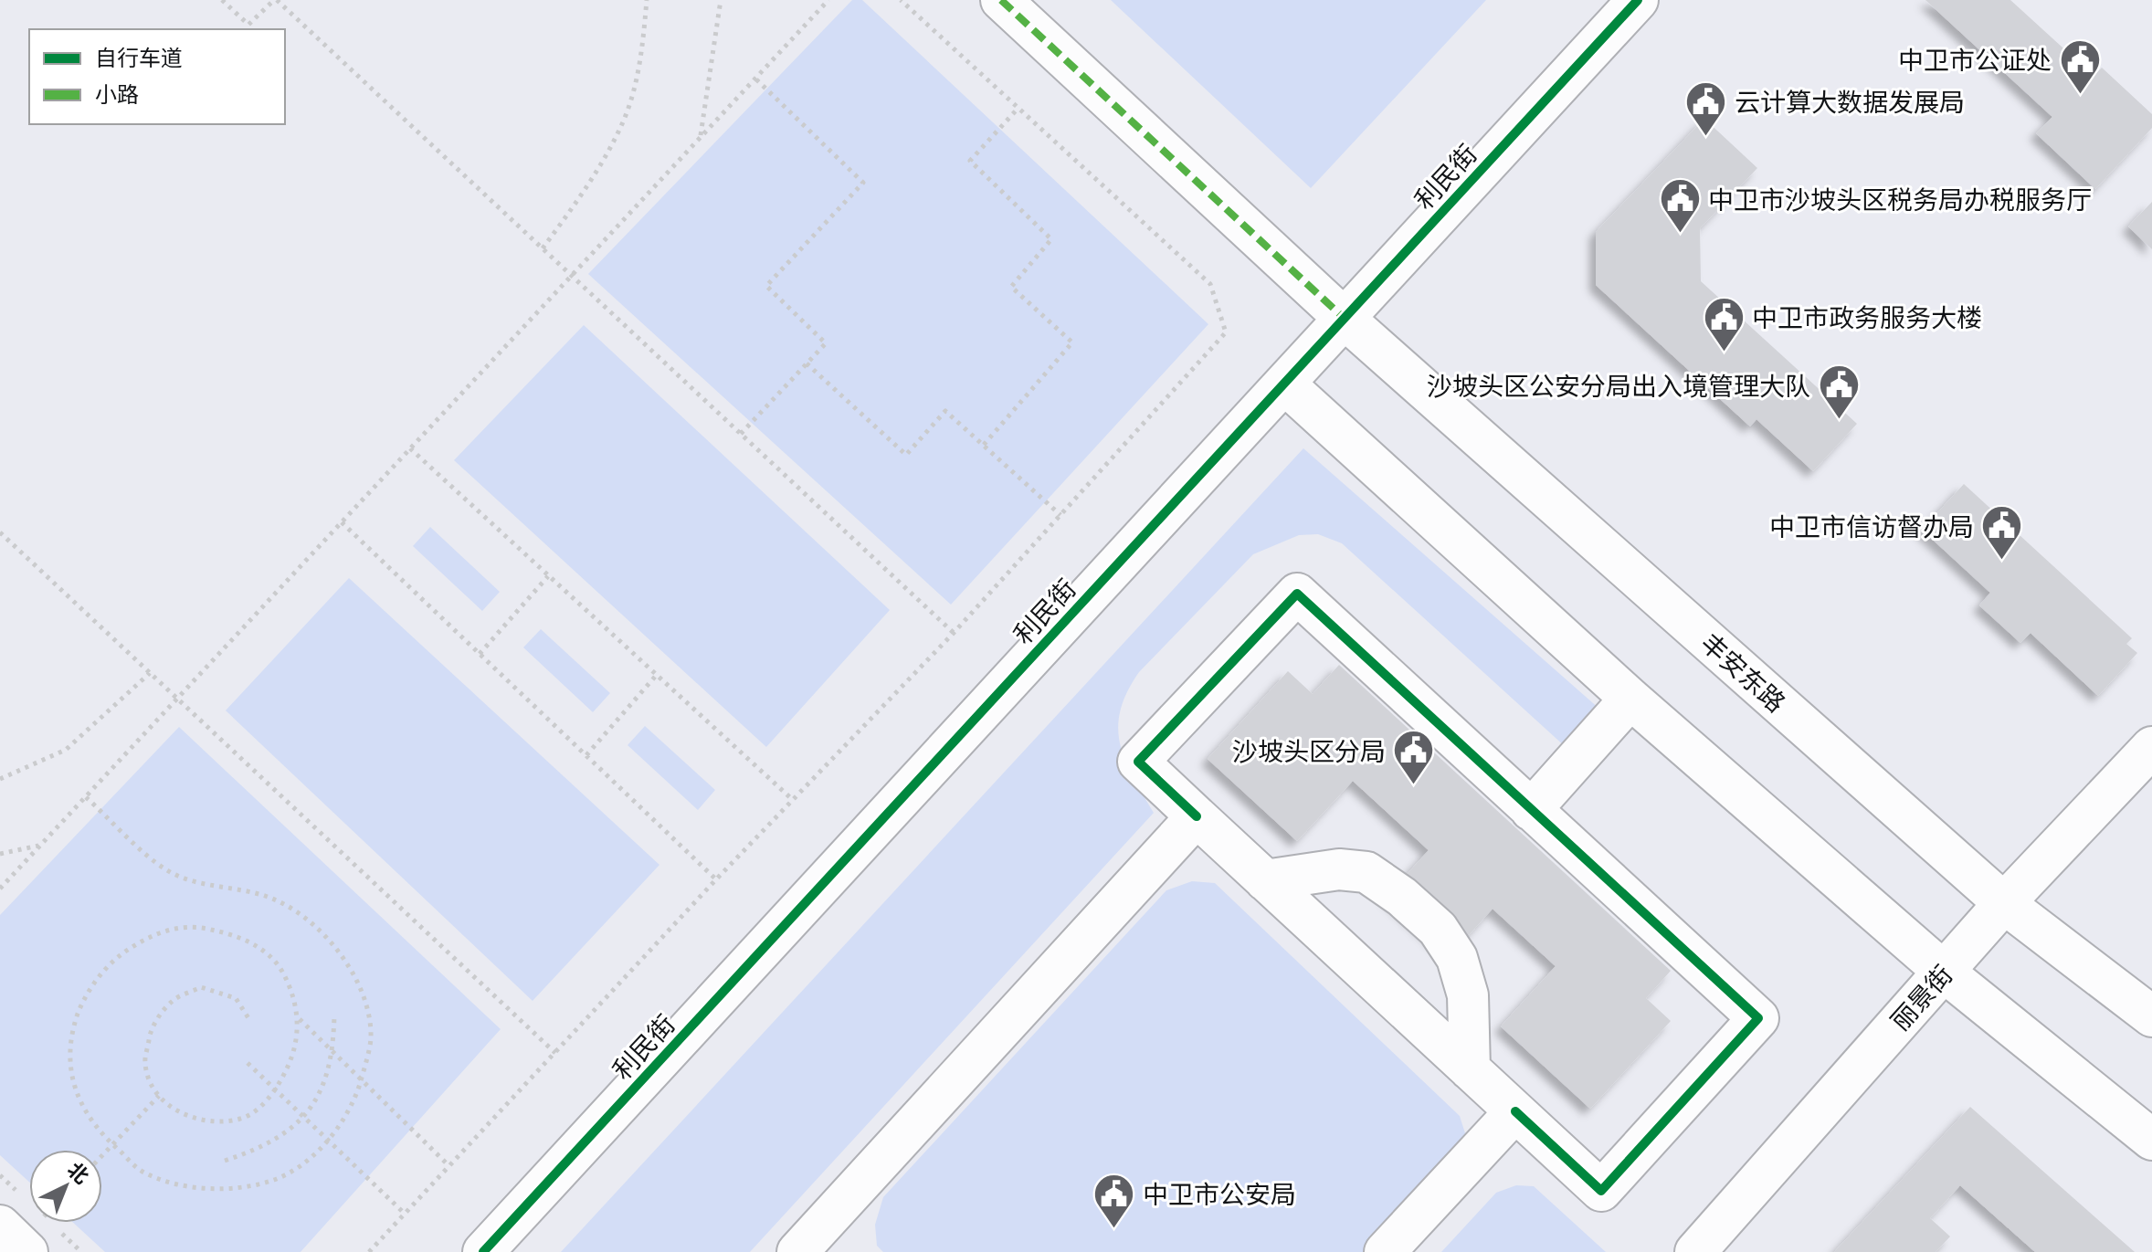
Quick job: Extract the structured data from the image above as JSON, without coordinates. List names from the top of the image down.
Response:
{
  "streets": {
    "street": ["利民街", "丰安东路", "丽景街"]
  },
  "crossings": [
    ["利民街", "丰安东路"],
    ["丰安东路", "丽景街"]
  ],
  "places": {
    "public building": [
      "中卫市公证处",
      "云计算大数据发展局",
      "中卫市沙坡头区税务局办税服务厅",
      "中卫市政务服务大楼",
      "沙坡头区公安分局出入境管理大队",
      "中卫市信访督办局",
      "沙坡头区分局",
      "中卫市公安局"
    ]
  },
  "legend": ["自行车道", "小路"],
  "north": "top right"
}
